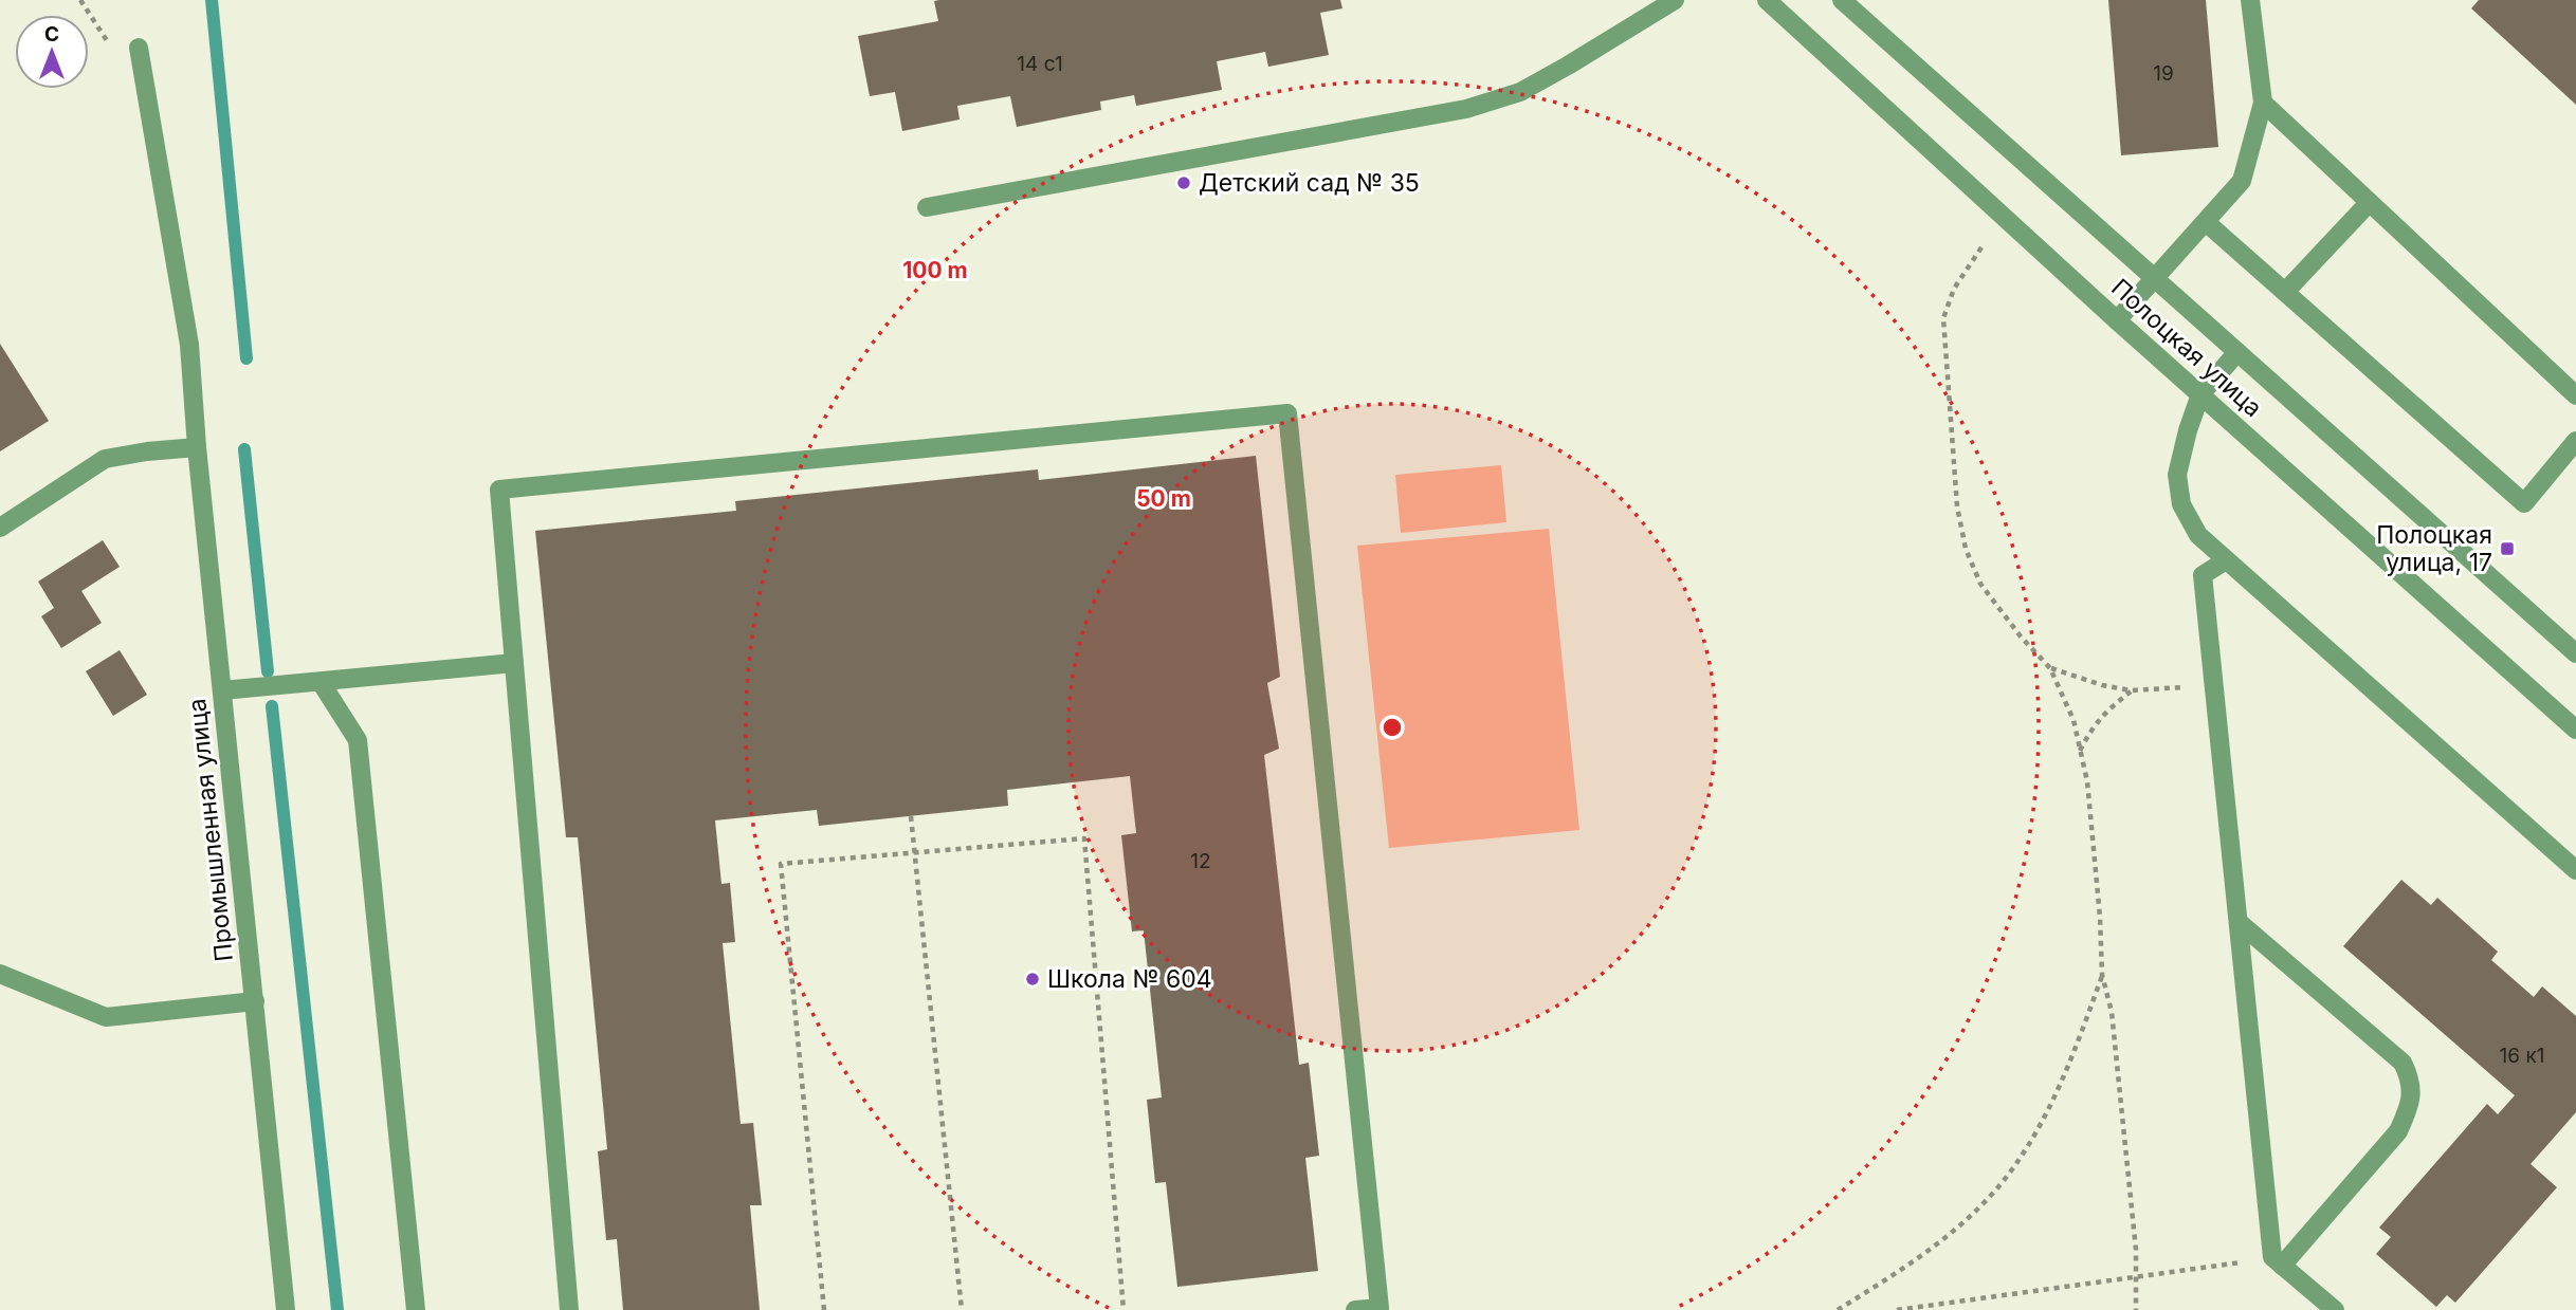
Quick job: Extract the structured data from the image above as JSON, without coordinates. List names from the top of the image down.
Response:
{
  "streets": {
    "street": ["Полоцкая улица", "Промышленная улица"]
  },
  "places": {
    "other": ["Детский сад № 35", "Школа № 604"],
    "transit": ["Полоцкая улица, 17"]
  },
  "house_numbers": [
    "14 с1",
    "19",
    "12",
    "16 к1"
  ],
  "north": "top",
  "rings": ["100 m", "50 m"]
}
